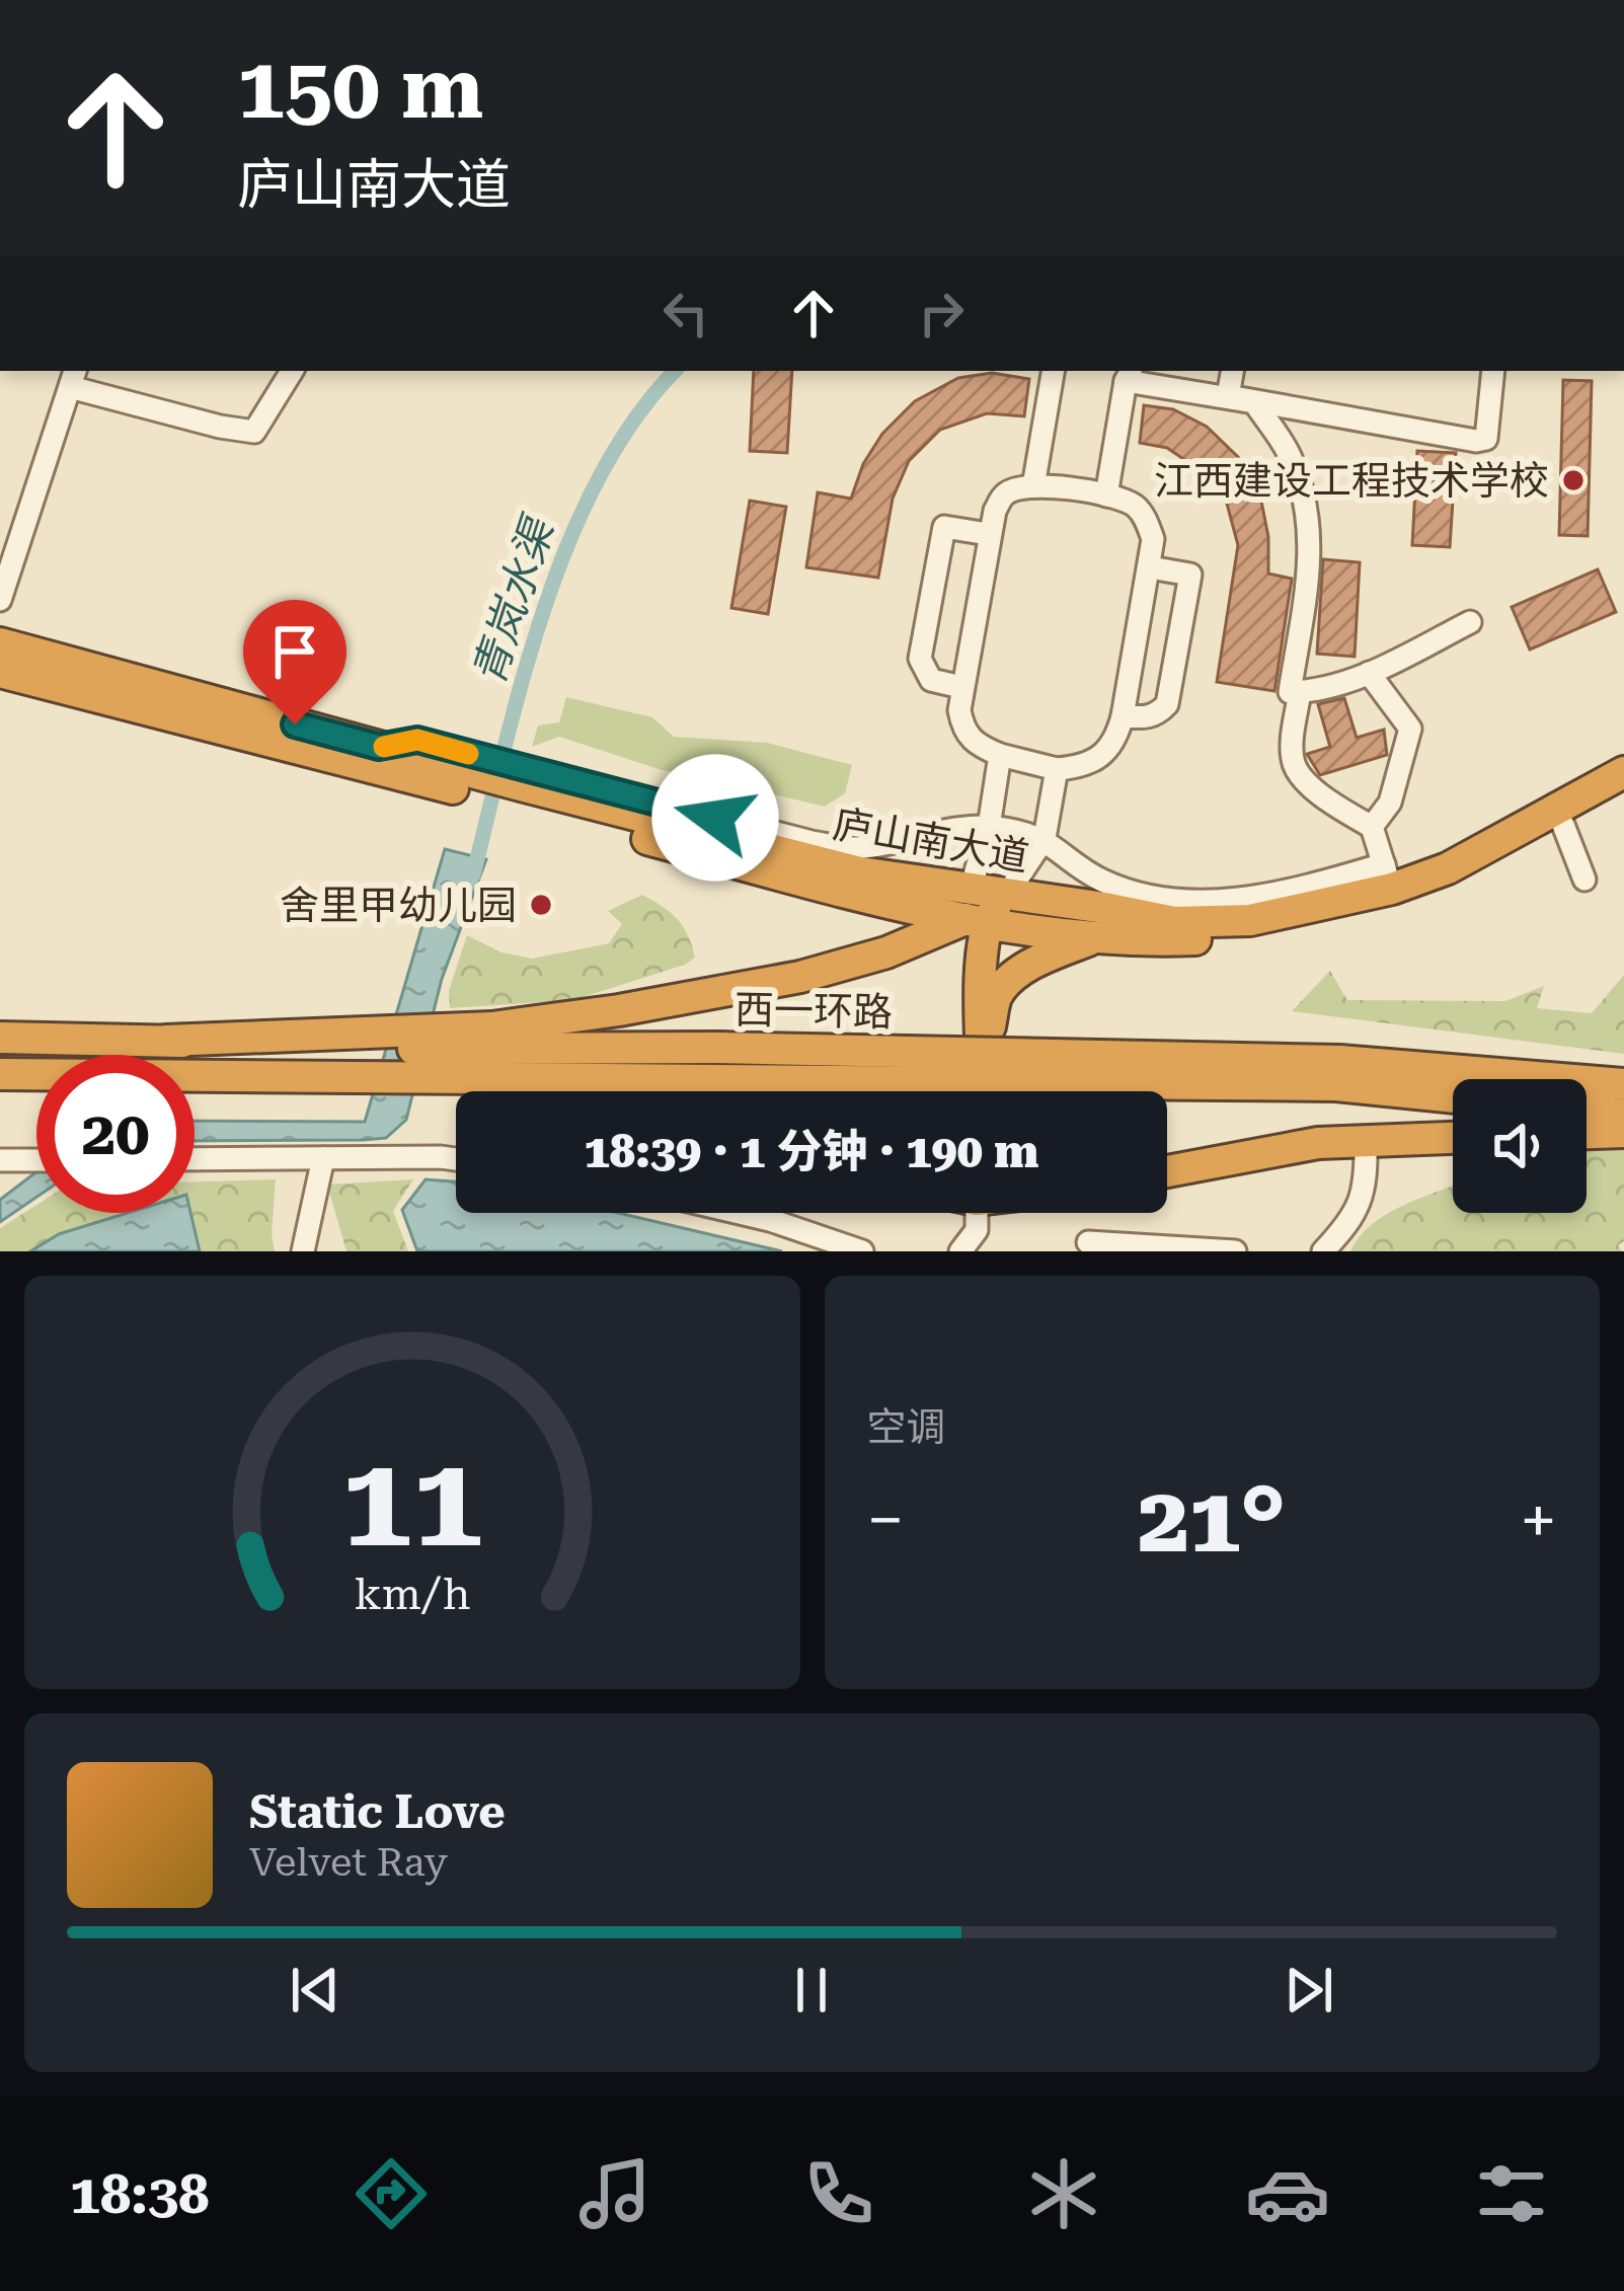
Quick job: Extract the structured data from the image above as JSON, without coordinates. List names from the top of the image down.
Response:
{
  "streets": {
    "highway": ["庐山南大道", "西一环路"]
  },
  "water": ["青岚水渠"],
  "places": ["江西建设工程技术学校", "舍里甲幼儿园"],
  "page": {
    "turn": ["150 m", "庐山南大道"],
    "limit": "20",
    "trip": "18:39 · 1 分钟 · 190 m",
    "tile": "空调",
    "heat": ["−", "21°", "+"],
    "song": ["Static Love", "Velvet Ray"],
    "tabs": "18:38",
    "gauge": ["11", "km/h"]
  }
}
